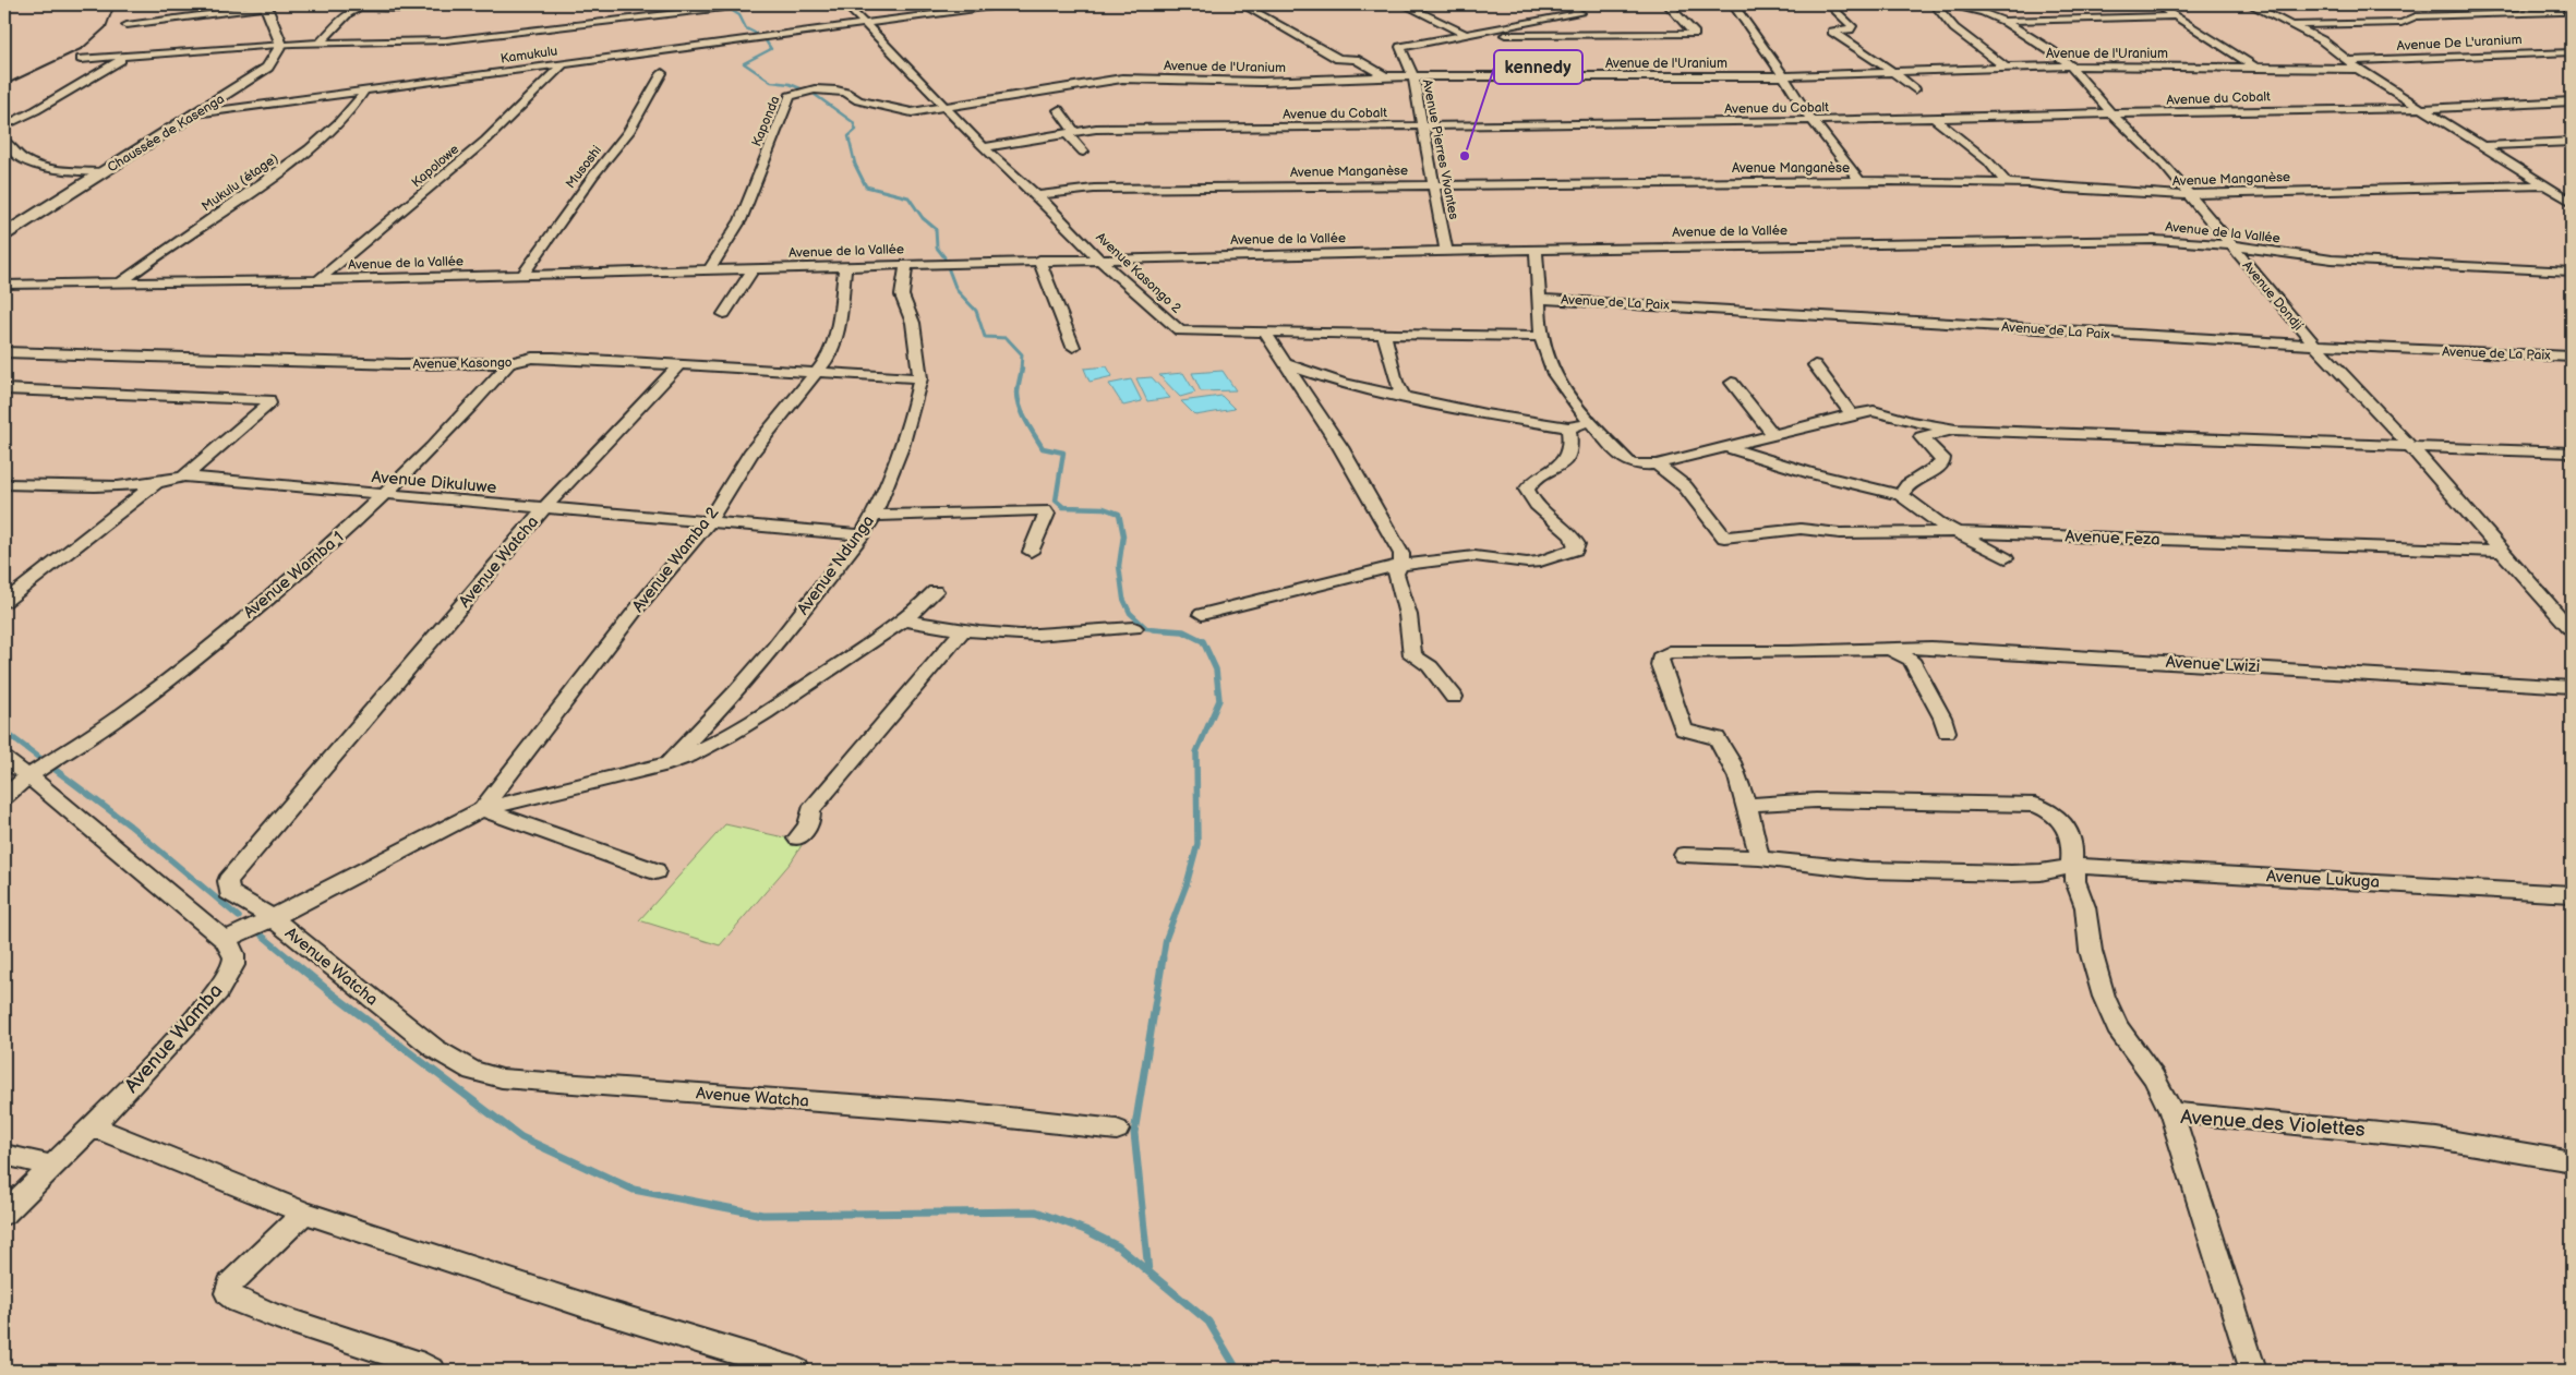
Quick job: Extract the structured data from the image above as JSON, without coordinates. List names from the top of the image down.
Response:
{
  "streets": {
    "main road": ["Chaussée de Kasenga"],
    "street": [
      "Avenue De L'uranium",
      "Avenue de l'Uranium",
      "Kamukulu",
      "Avenue du Cobalt",
      "Kaponda",
      "Avenue Pierres Vivantes",
      "Kapolowe",
      "Musoshi",
      "Avenue Manganèse",
      "Mukulu (étage)",
      "Avenue de la Vallée",
      "Avenue Kasongo 2",
      "Avenue Dondji",
      "Avenue de La Paix",
      "Avenue Kasongo",
      "Avenue Dikuluwe",
      "Avenue Feza",
      "Avenue Wamba 2",
      "Avenue Watcha",
      "Avenue Ndunga",
      "Avenue Wamba 1",
      "Avenue Lwizi",
      "Avenue Lukuga",
      "Avenue Wamba",
      "Avenue des Violettes"
    ]
  },
  "crossings": [
    ["Avenue de l'Uranium", "Kaponda"],
    ["Avenue de l'Uranium", "Avenue Pierres Vivantes"],
    ["Avenue de l'Uranium", "Avenue Kasongo 2"],
    ["Avenue de l'Uranium", "Avenue Dondji"],
    ["Kamukulu", "Chaussée de Kasenga"],
    ["Kamukulu", "Kapolowe"],
    ["Kamukulu", "Mukulu (étage)"],
    ["Kamukulu", "Avenue Kasongo 2"],
    ["Avenue du Cobalt", "Avenue Pierres Vivantes"],
    ["Avenue du Cobalt", "Avenue Kasongo 2"],
    ["Avenue du Cobalt", "Avenue Dondji"],
    ["Kaponda", "Avenue de la Vallée"],
    ["Kaponda", "Avenue Kasongo 2"],
    ["Avenue Pierres Vivantes", "Avenue Manganèse"],
    ["Avenue Pierres Vivantes", "Avenue de la Vallée"],
    ["Kapolowe", "Avenue de la Vallée"],
    ["Musoshi", "Avenue de la Vallée"],
    ["Avenue Manganèse", "Avenue Kasongo 2"],
    ["Avenue Manganèse", "Avenue Dondji"],
    ["Mukulu (étage)", "Avenue de la Vallée"],
    ["Avenue de la Vallée", "Avenue Kasongo 2"],
    ["Avenue de la Vallée", "Avenue Dondji"],
    ["Avenue de la Vallée", "Avenue Wamba 2"],
    ["Avenue de la Vallée", "Avenue Ndunga"],
    ["Avenue Dondji", "Avenue de La Paix"],
    ["Avenue Dondji", "Avenue Feza"],
    ["Avenue Kasongo", "Avenue Wamba 2"],
    ["Avenue Kasongo", "Avenue Watcha"],
    ["Avenue Kasongo", "Avenue Ndunga"],
    ["Avenue Kasongo", "Avenue Wamba 1"],
    ["Avenue Dikuluwe", "Avenue Wamba 2"],
    ["Avenue Dikuluwe", "Avenue Watcha"],
    ["Avenue Dikuluwe", "Avenue Ndunga"],
    ["Avenue Dikuluwe", "Avenue Wamba 1"]
  ],
  "places": ["kennedy"]
}
